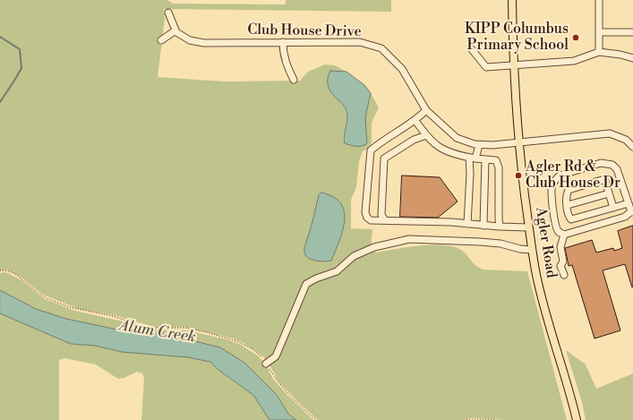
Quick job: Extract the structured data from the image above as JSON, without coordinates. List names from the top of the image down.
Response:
{
  "streets": {
    "main road": ["Agler Road"],
    "street": ["Club House Drive"]
  },
  "crossings": [
    ["Club House Drive", "Agler Road"]
  ],
  "water": ["Alum Creek"],
  "places": ["KIPP Columbus Primary School", "Agler Rd & Club House Dr"]
}
